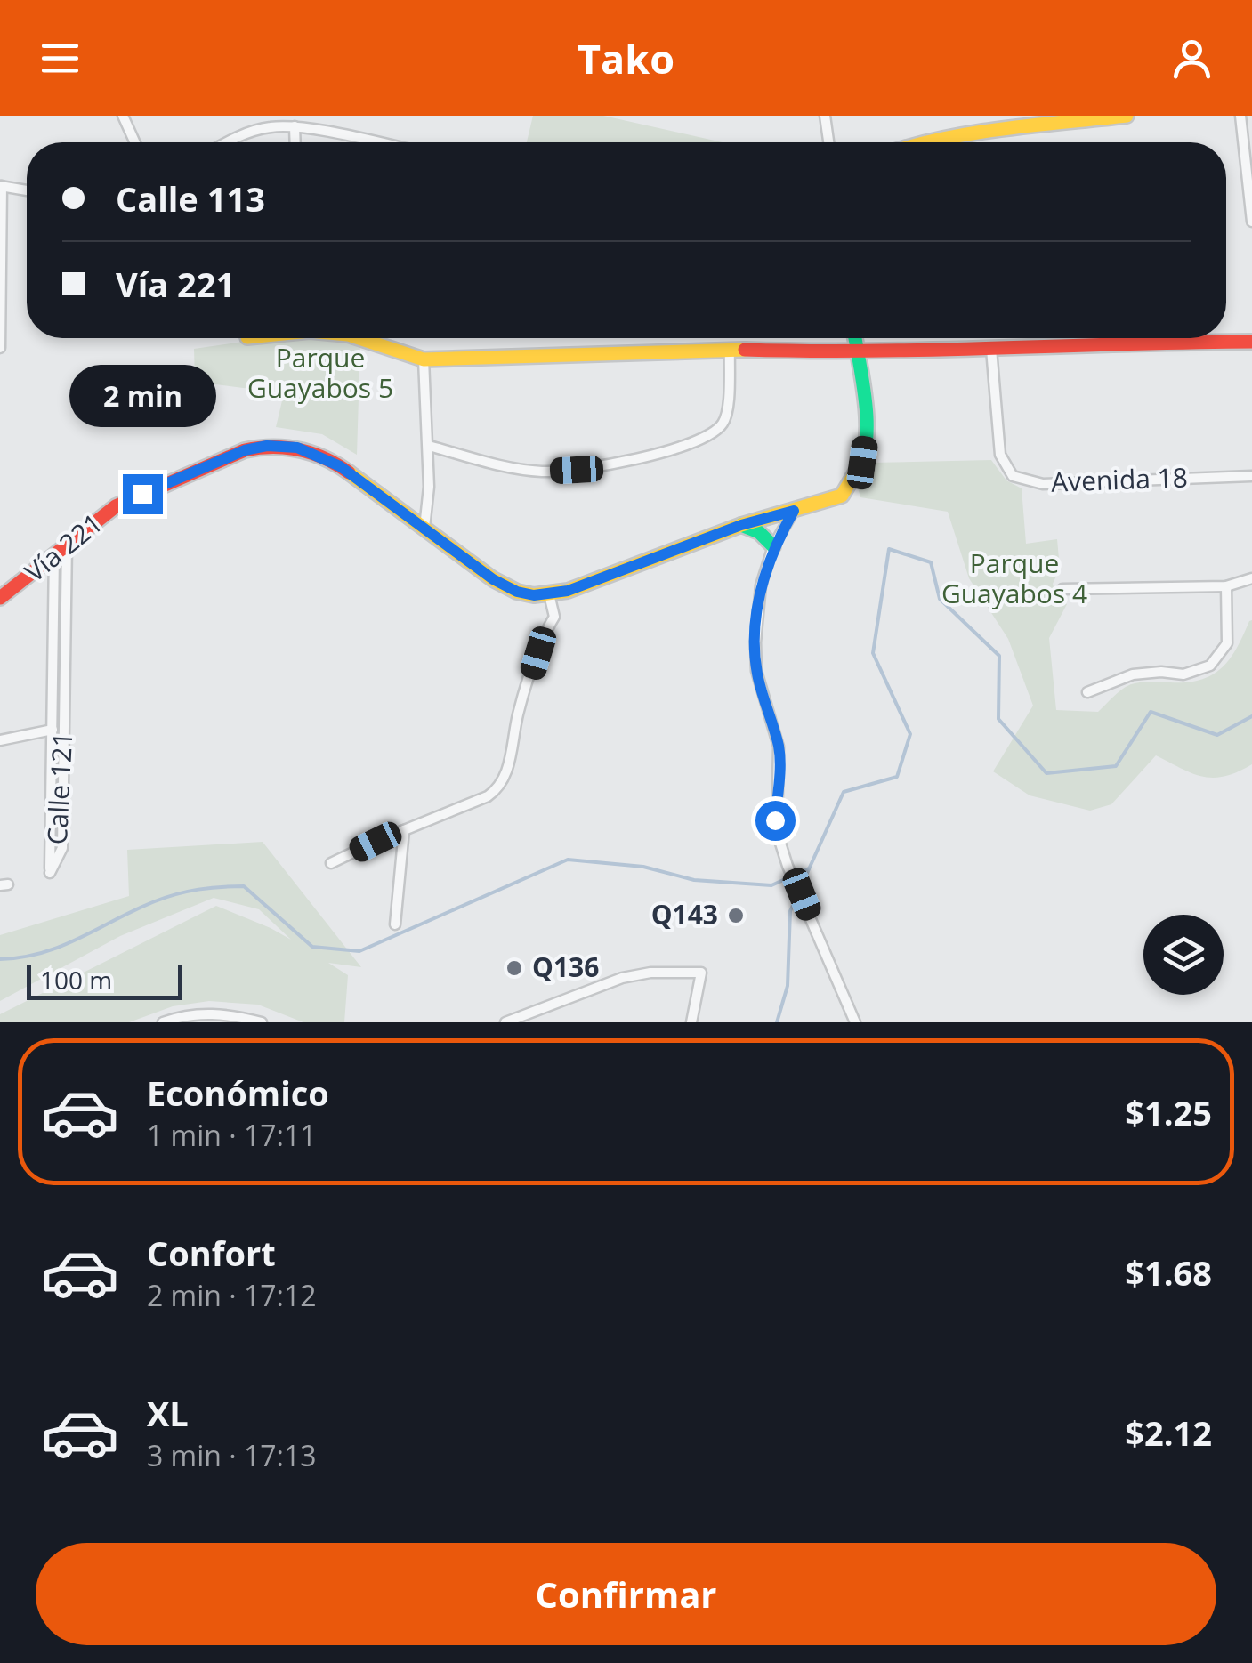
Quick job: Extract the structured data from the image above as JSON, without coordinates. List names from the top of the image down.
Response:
{
  "streets": {
    "main road": ["Vía 221"],
    "street": ["Avenida 18", "Calle 121"]
  },
  "crossings": [
    ["Vía 221", "Calle 121"]
  ],
  "parks": ["Parque Guayabos 5", "Parque Guayabos 4"],
  "places": ["Q143", "Q136"],
  "scale_bar": "100 m",
  "page": {
    "header": "Tako",
    "banner": ["Calle 113", "Vía 221"],
    "bubble": "2 min",
    "scale": "100 m",
    "list": [
      {
        "name": "Económico",
        "note": "1 min · 17:11",
        "value": "$1.25"
      },
      {
        "name": "Confort",
        "note": "2 min · 17:12",
        "value": "$1.68"
      },
      {
        "name": "XL",
        "note": "3 min · 17:13",
        "value": "$2.12"
      }
    ],
    "buttons": "Confirmar"
  }
}
